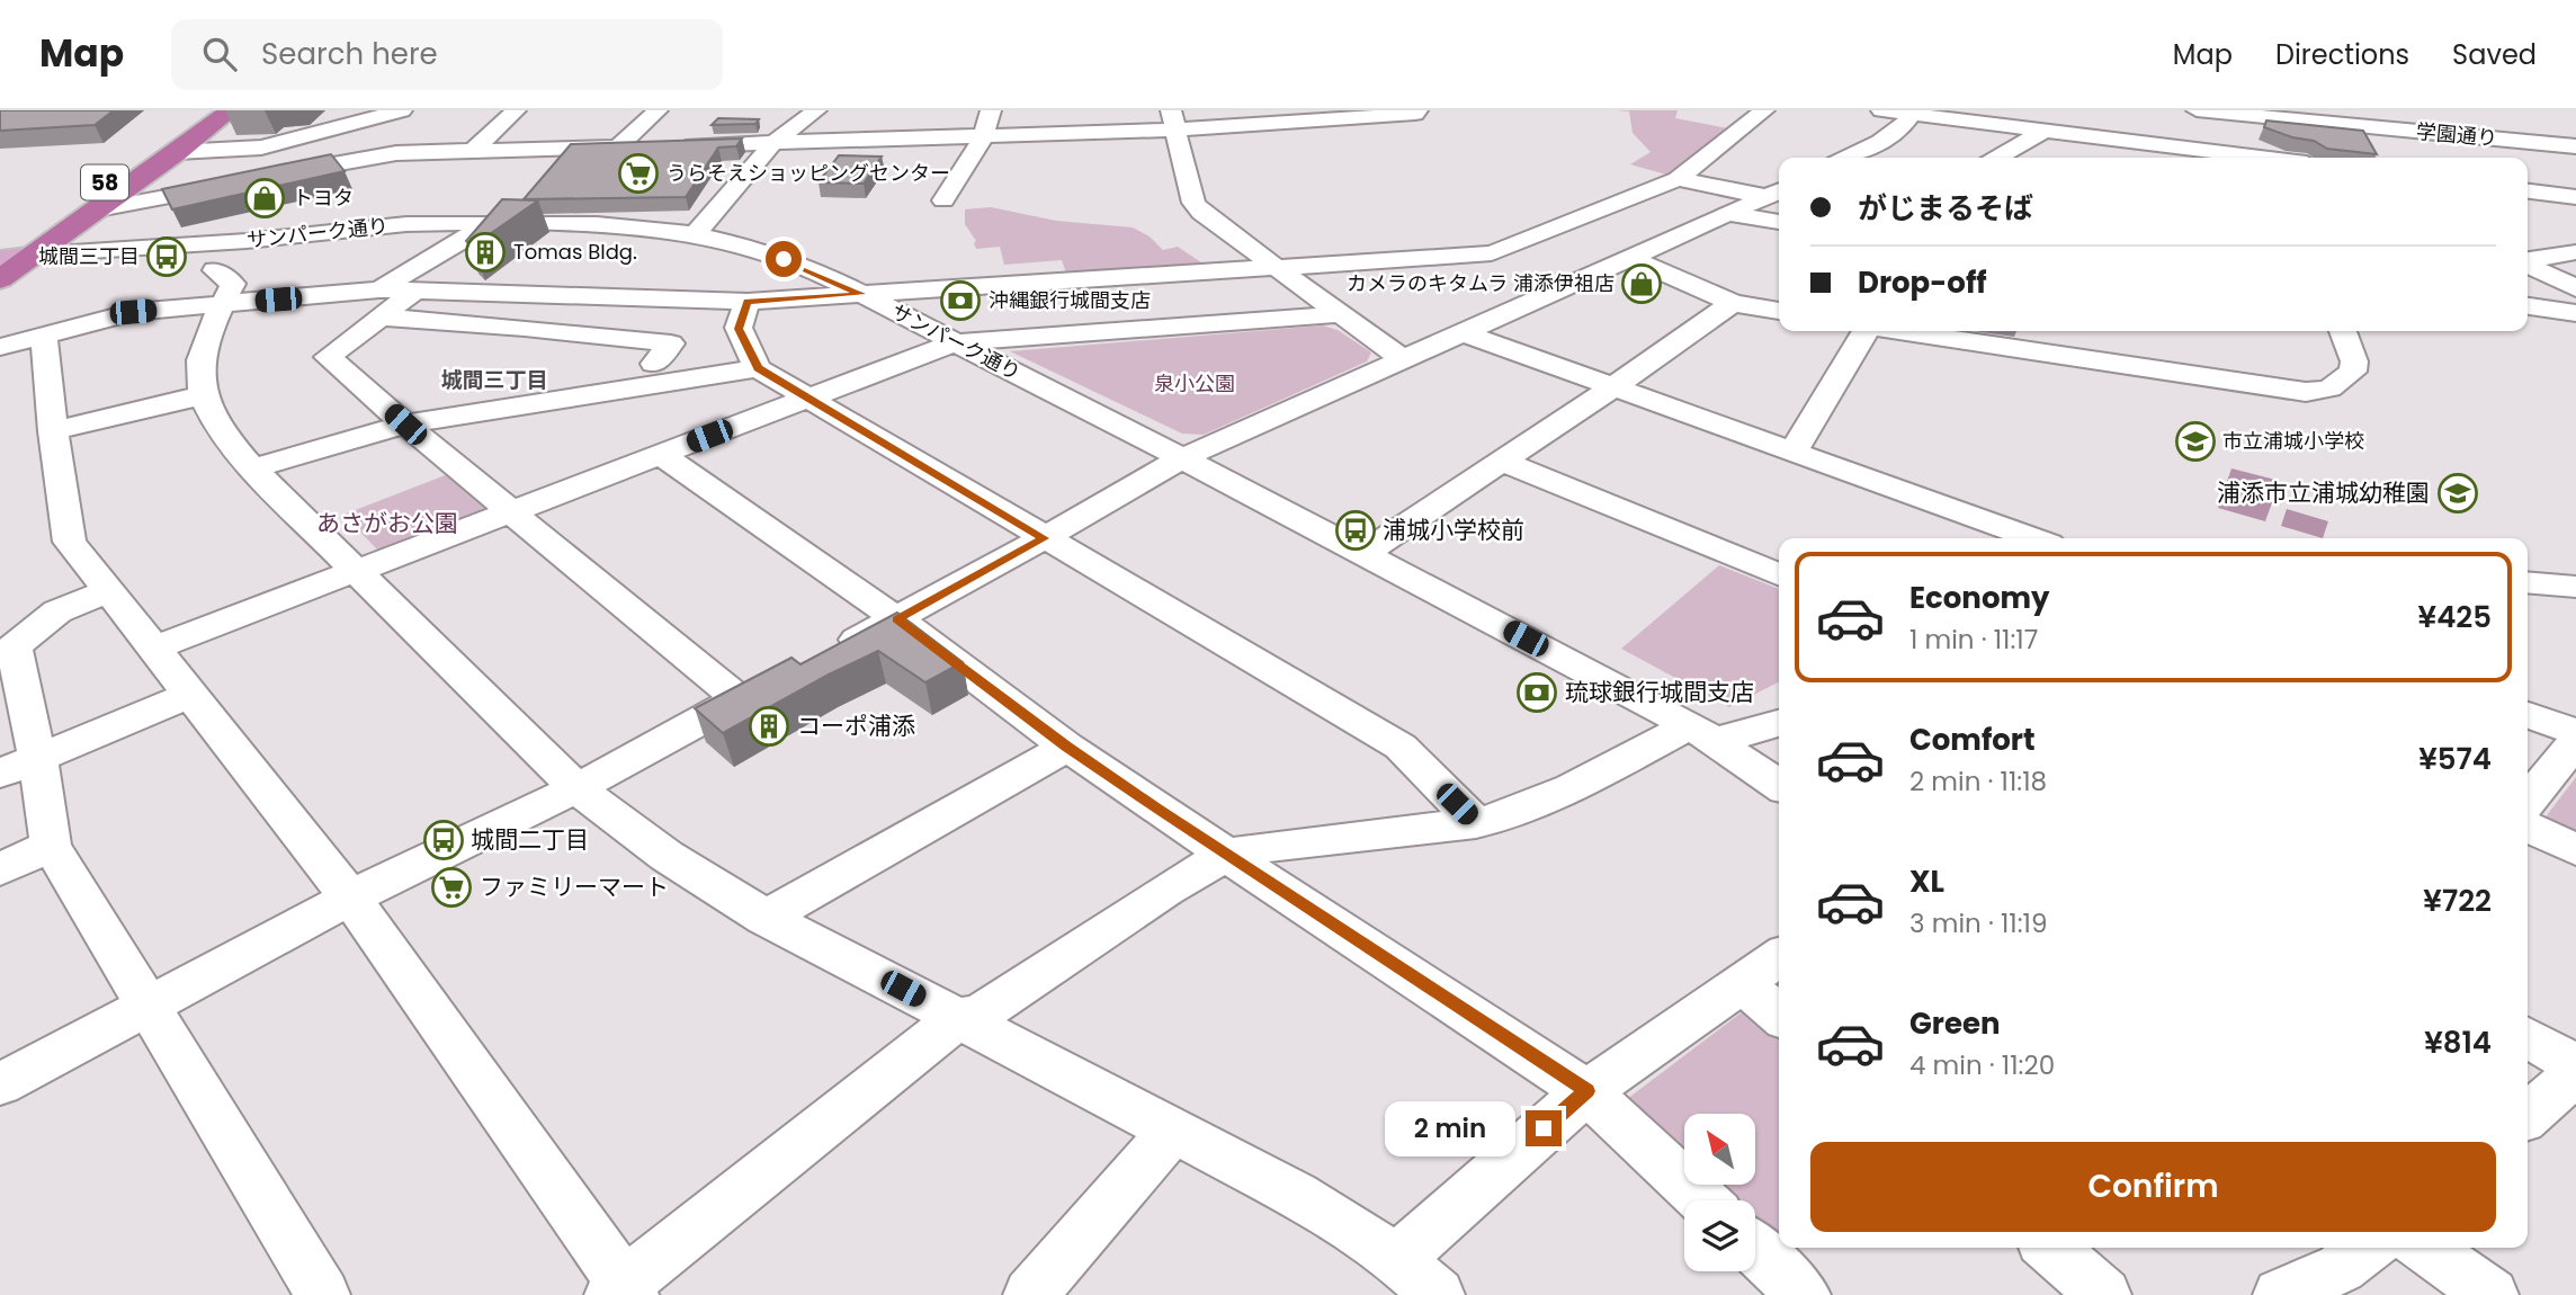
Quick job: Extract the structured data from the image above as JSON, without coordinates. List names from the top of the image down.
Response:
{
  "streets": {
    "highway": ["58"],
    "street": ["学園通り", "サンパーク通り"]
  },
  "crossings": [
    ["58", "サンパーク通り"]
  ],
  "districts": ["城間三丁目"],
  "parks": ["泉小公園", "あさがお公園"],
  "places": {
    "supermarket": ["うらそえショッピングセンター", "ファミリーマート"],
    "shop": ["トヨタ", "カメラのキタムラ 浦添伊祖店"],
    "building": ["Tomas Bldg.", "コーポ浦添"],
    "bus stop": ["城間三丁目", "浦城小学校前", "城間二丁目"],
    "bank": ["沖縄銀行城間支店", "琉球銀行城間支店"],
    "school or university": ["市立浦城小学校", "浦添市立浦城幼稚園"]
  },
  "north": "top left",
  "page": {
    "header": "Map",
    "search": "Search here",
    "nav": ["Map", "Directions", "Saved"],
    "banner": ["がじまるそば", "Drop-off"],
    "list": [
      {
        "name": "Economy",
        "note": "1 min · 11:17",
        "value": "¥425"
      },
      {
        "name": "Comfort",
        "note": "2 min · 11:18",
        "value": "¥574"
      },
      {
        "name": "XL",
        "note": "3 min · 11:19",
        "value": "¥722"
      },
      {
        "name": "Green",
        "note": "4 min · 11:20",
        "value": "¥814"
      }
    ],
    "bubble": "2 min",
    "buttons": "Confirm"
  }
}
